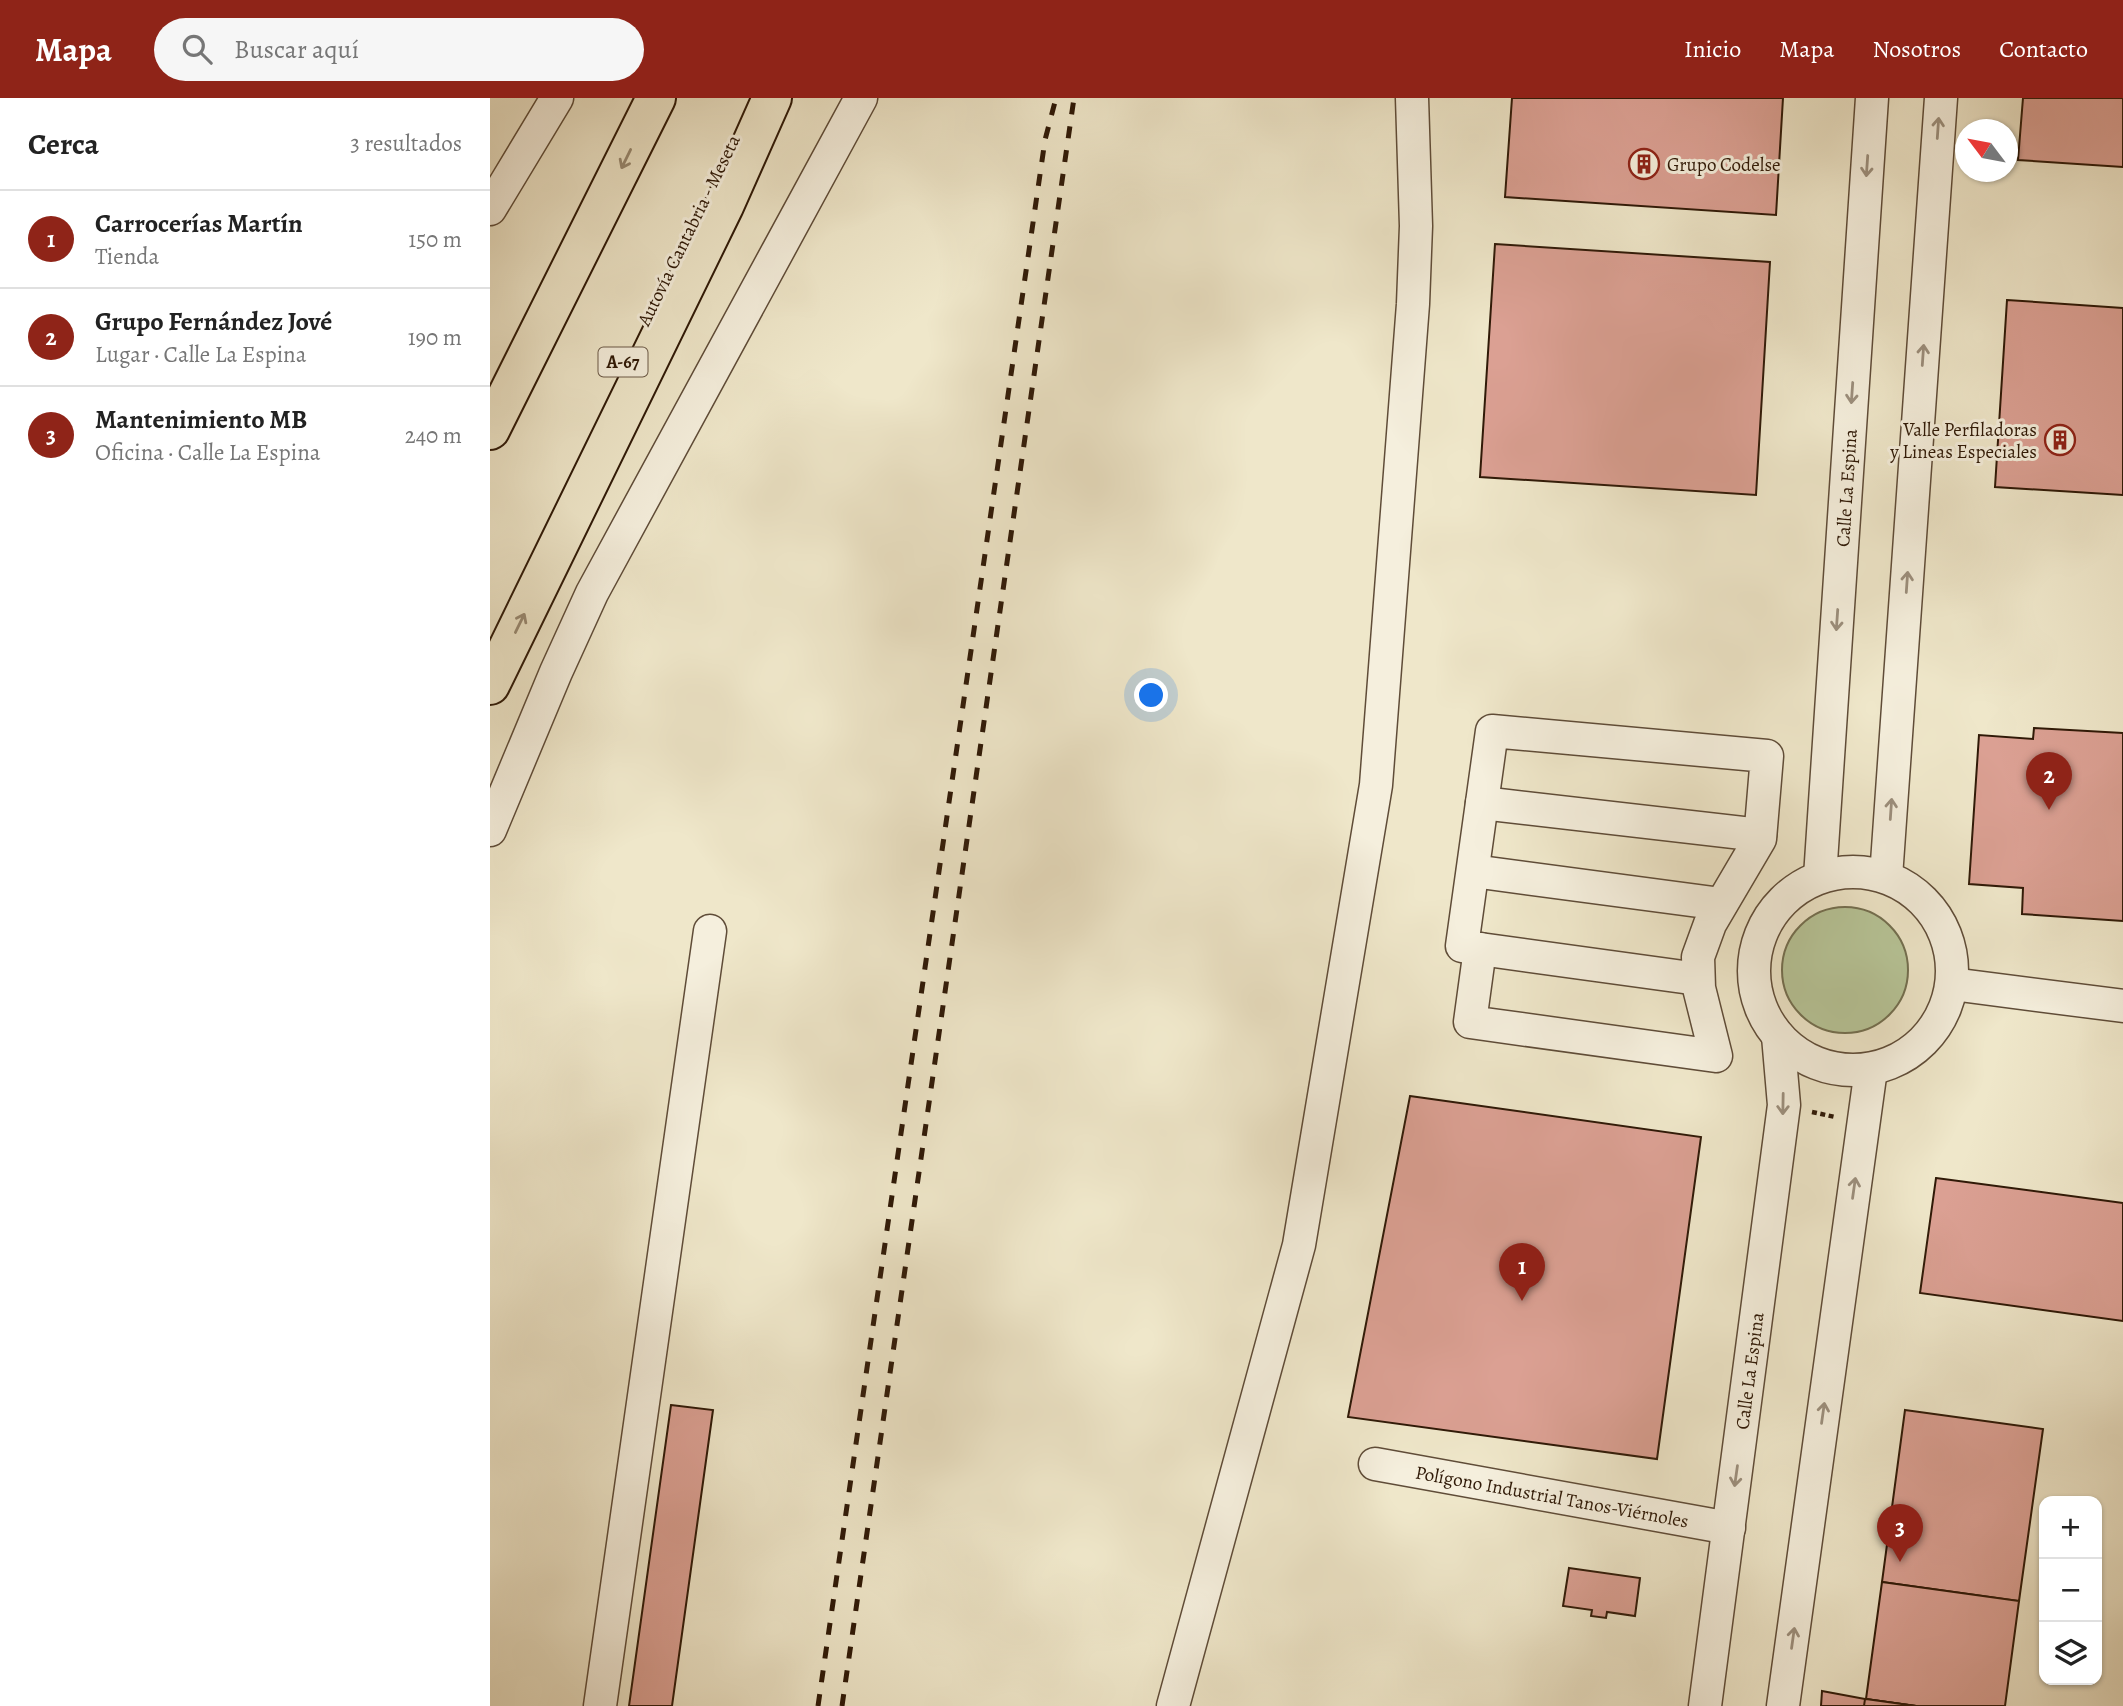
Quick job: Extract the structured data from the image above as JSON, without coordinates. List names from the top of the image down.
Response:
{
  "streets": {
    "highway": ["Autovía Cantabria - Meseta", "A-67"],
    "street": ["Calle La Espina", "Polígono Industrial Tanos-Viérnoles"]
  },
  "crossings": [
    ["Calle La Espina", "Polígono Industrial Tanos-Viérnoles"]
  ],
  "places": {
    "building": ["Grupo Codelse", "Valle Perfiladoras y Lineas Especiales"]
  },
  "north": "top left",
  "page": {
    "header": "Mapa",
    "search": "Buscar aquí",
    "nav": [
      "Inicio",
      "Mapa",
      "Nosotros",
      "Contacto"
    ],
    "heading": ["Cerca", "3 resultados"],
    "list": [
      {
        "mark": "1",
        "name": "Carrocerías Martín",
        "note": "Tienda",
        "value": "150 m"
      },
      {
        "mark": "2",
        "name": "Grupo Fernández Jové",
        "note": "Lugar · Calle La Espina",
        "value": "190 m"
      },
      {
        "mark": "3",
        "name": "Mantenimiento MB",
        "note": "Oficina · Calle La Espina",
        "value": "240 m"
      }
    ],
    "pins": ["2", "1", "3"],
    "map_buttons": ["+", "−"]
  }
}
